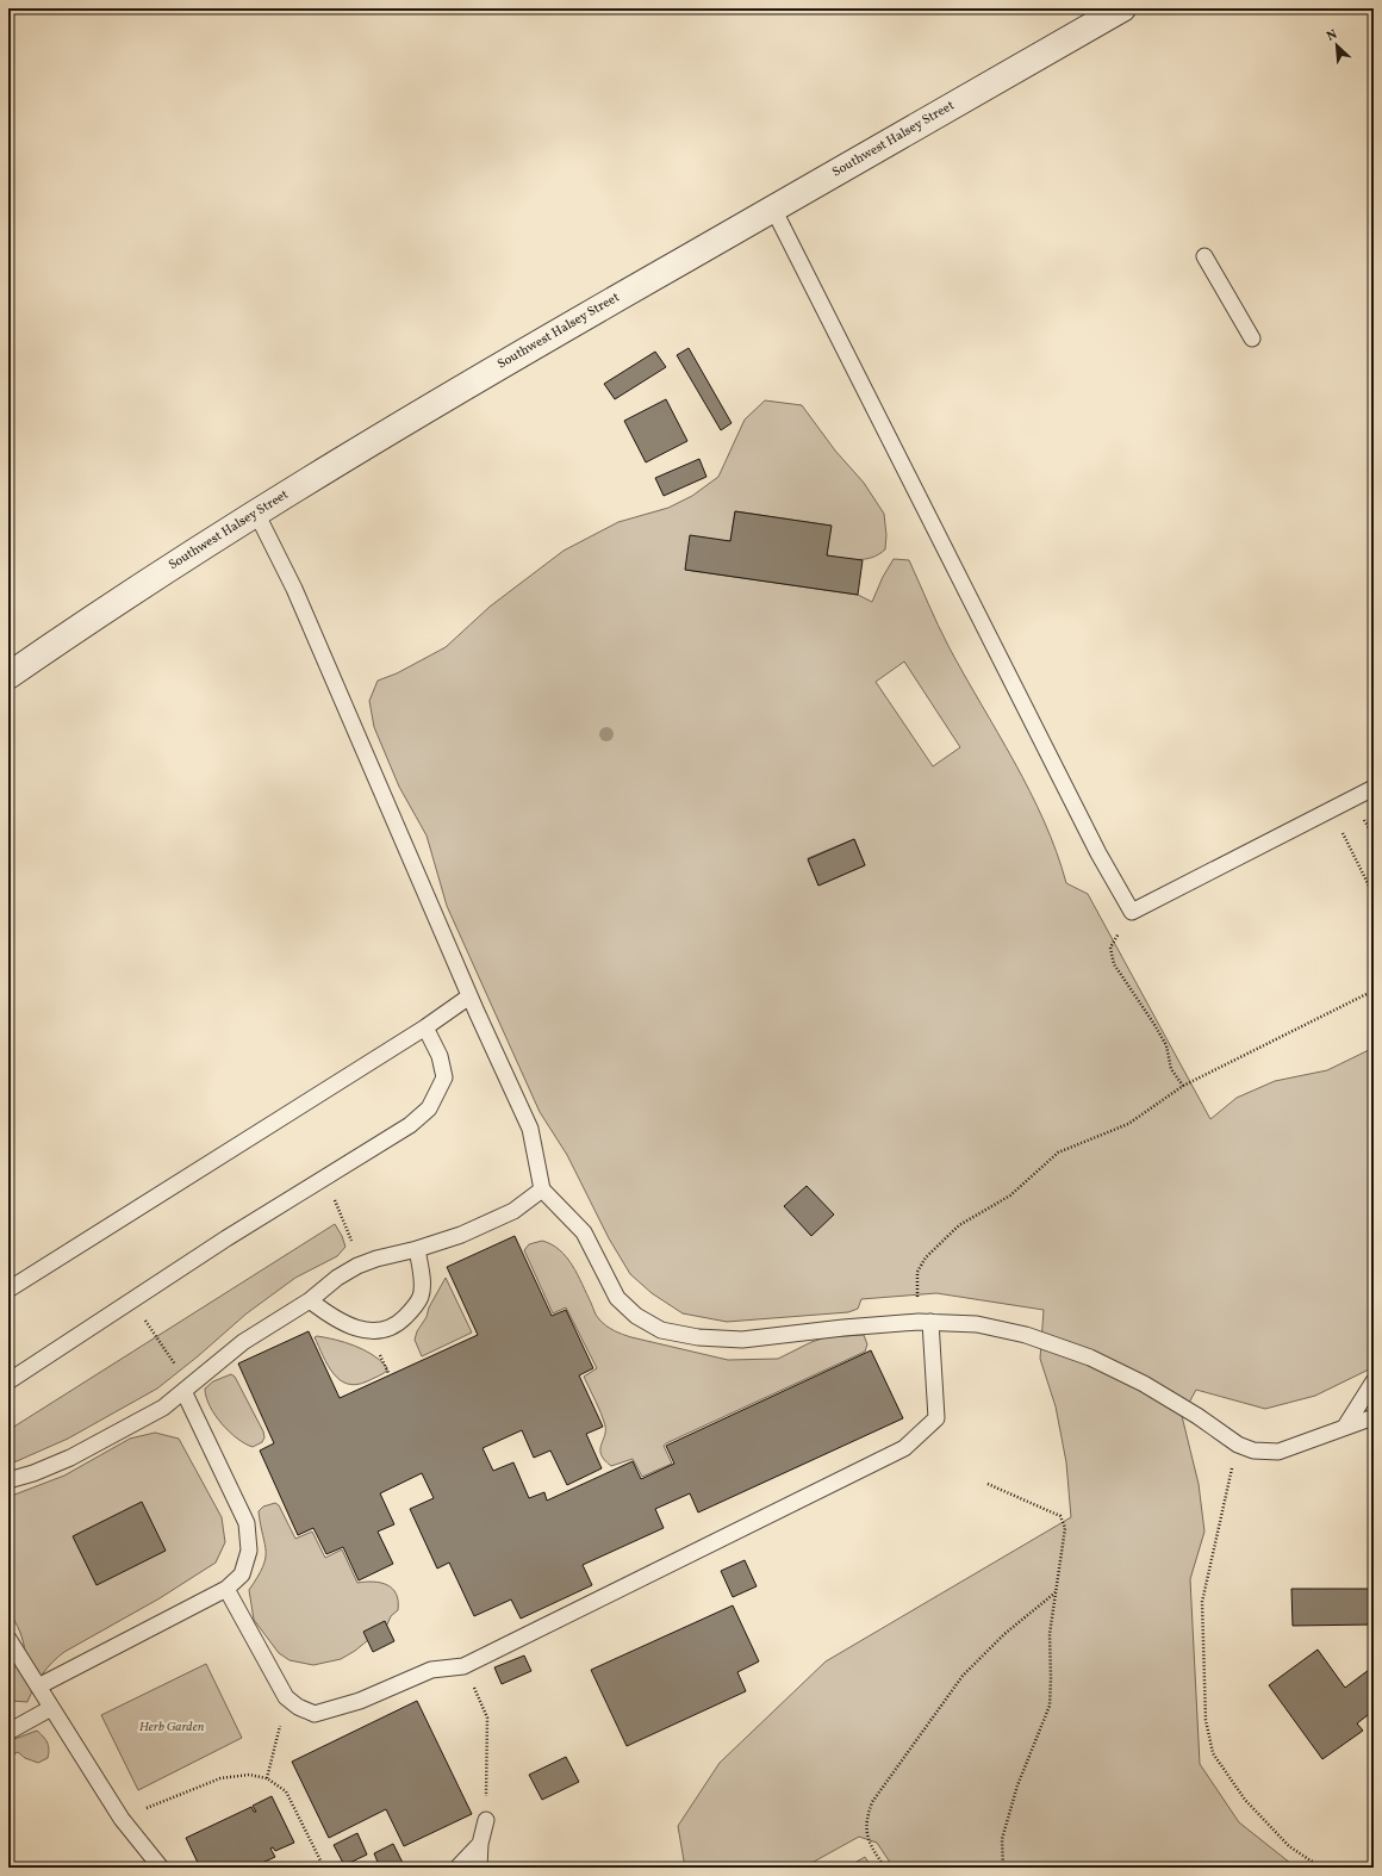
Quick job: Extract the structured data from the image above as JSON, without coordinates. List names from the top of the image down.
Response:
{
  "streets": {
    "street": ["Southwest Halsey Street"]
  },
  "parks": ["Herb Garden"],
  "north": "top left"
}
